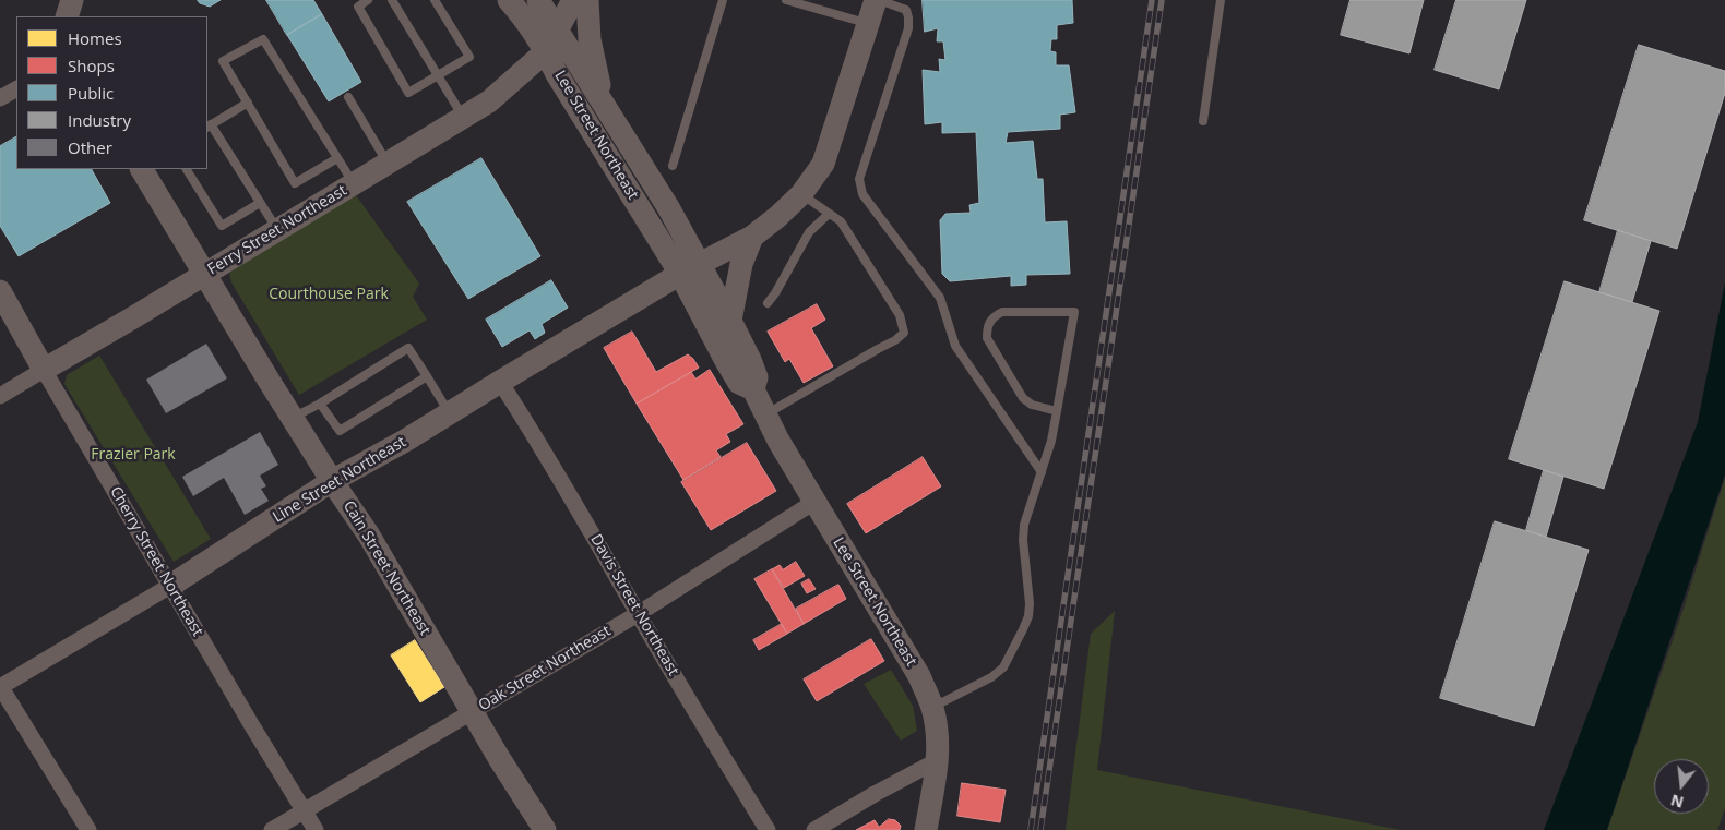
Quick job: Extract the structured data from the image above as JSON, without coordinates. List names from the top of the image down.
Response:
{
  "streets": {
    "street": [
      "Lee Street Northeast",
      "Ferry Street Northeast",
      "Line Street Northeast",
      "Cherry Street Northeast",
      "Cain Street Northeast",
      "Davis Street Northeast",
      "Oak Street Northeast"
    ]
  },
  "crossings": [
    ["Lee Street Northeast", "Ferry Street Northeast"],
    ["Lee Street Northeast", "Line Street Northeast"],
    ["Lee Street Northeast", "Oak Street Northeast"],
    ["Ferry Street Northeast", "Cherry Street Northeast"],
    ["Ferry Street Northeast", "Cain Street Northeast"],
    ["Line Street Northeast", "Cherry Street Northeast"],
    ["Line Street Northeast", "Cain Street Northeast"],
    ["Line Street Northeast", "Davis Street Northeast"],
    ["Cherry Street Northeast", "Oak Street Northeast"],
    ["Cain Street Northeast", "Oak Street Northeast"],
    ["Davis Street Northeast", "Oak Street Northeast"]
  ],
  "parks": ["Courthouse Park", "Frazier Park"],
  "legend": [
    "Homes",
    "Shops",
    "Public",
    "Industry",
    "Other"
  ],
  "north": "bottom"
}
